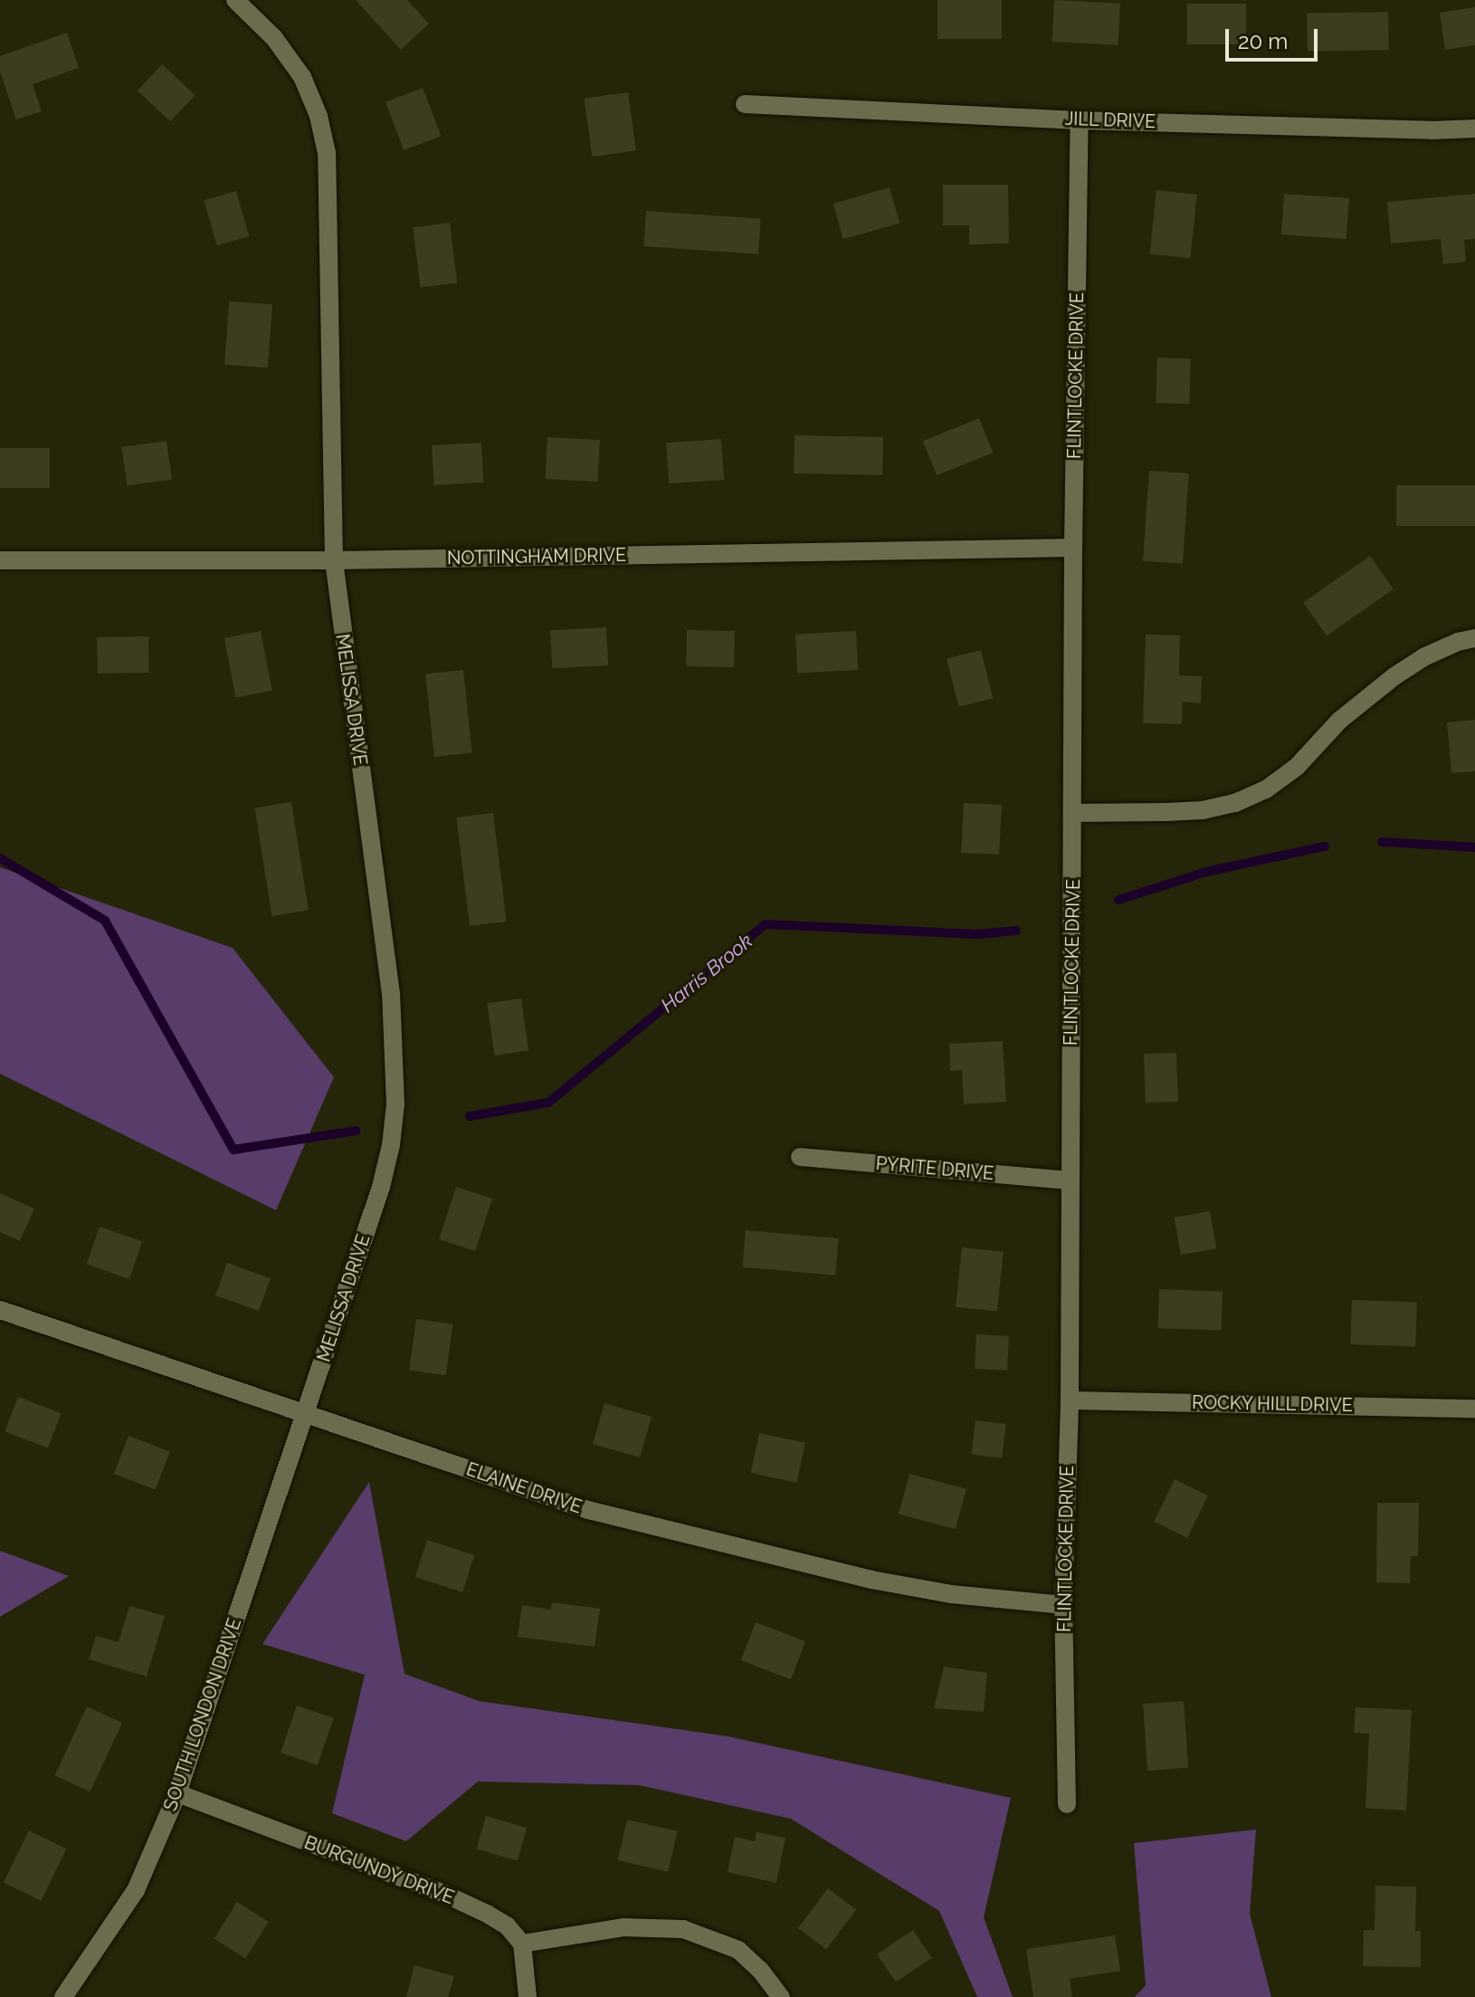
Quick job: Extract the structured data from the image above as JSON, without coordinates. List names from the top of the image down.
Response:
{
  "streets": {
    "street": [
      "JILL DRIVE",
      "FLINTLOCKE DRIVE",
      "NOTTINGHAM DRIVE",
      "MELISSA DRIVE",
      "PYRITE DRIVE",
      "ROCKY HILL DRIVE",
      "ELAINE DRIVE",
      "SOUTH LONDON DRIVE",
      "BURGUNDY DRIVE"
    ]
  },
  "crossings": [
    ["JILL DRIVE", "FLINTLOCKE DRIVE"],
    ["FLINTLOCKE DRIVE", "NOTTINGHAM DRIVE"],
    ["FLINTLOCKE DRIVE", "PYRITE DRIVE"],
    ["FLINTLOCKE DRIVE", "ROCKY HILL DRIVE"],
    ["FLINTLOCKE DRIVE", "ELAINE DRIVE"],
    ["NOTTINGHAM DRIVE", "MELISSA DRIVE"],
    ["MELISSA DRIVE", "ELAINE DRIVE"],
    ["MELISSA DRIVE", "SOUTH LONDON DRIVE"],
    ["ELAINE DRIVE", "SOUTH LONDON DRIVE"],
    ["SOUTH LONDON DRIVE", "BURGUNDY DRIVE"]
  ],
  "water": ["Harris Brook"],
  "scale_bar": "20 m"
}
